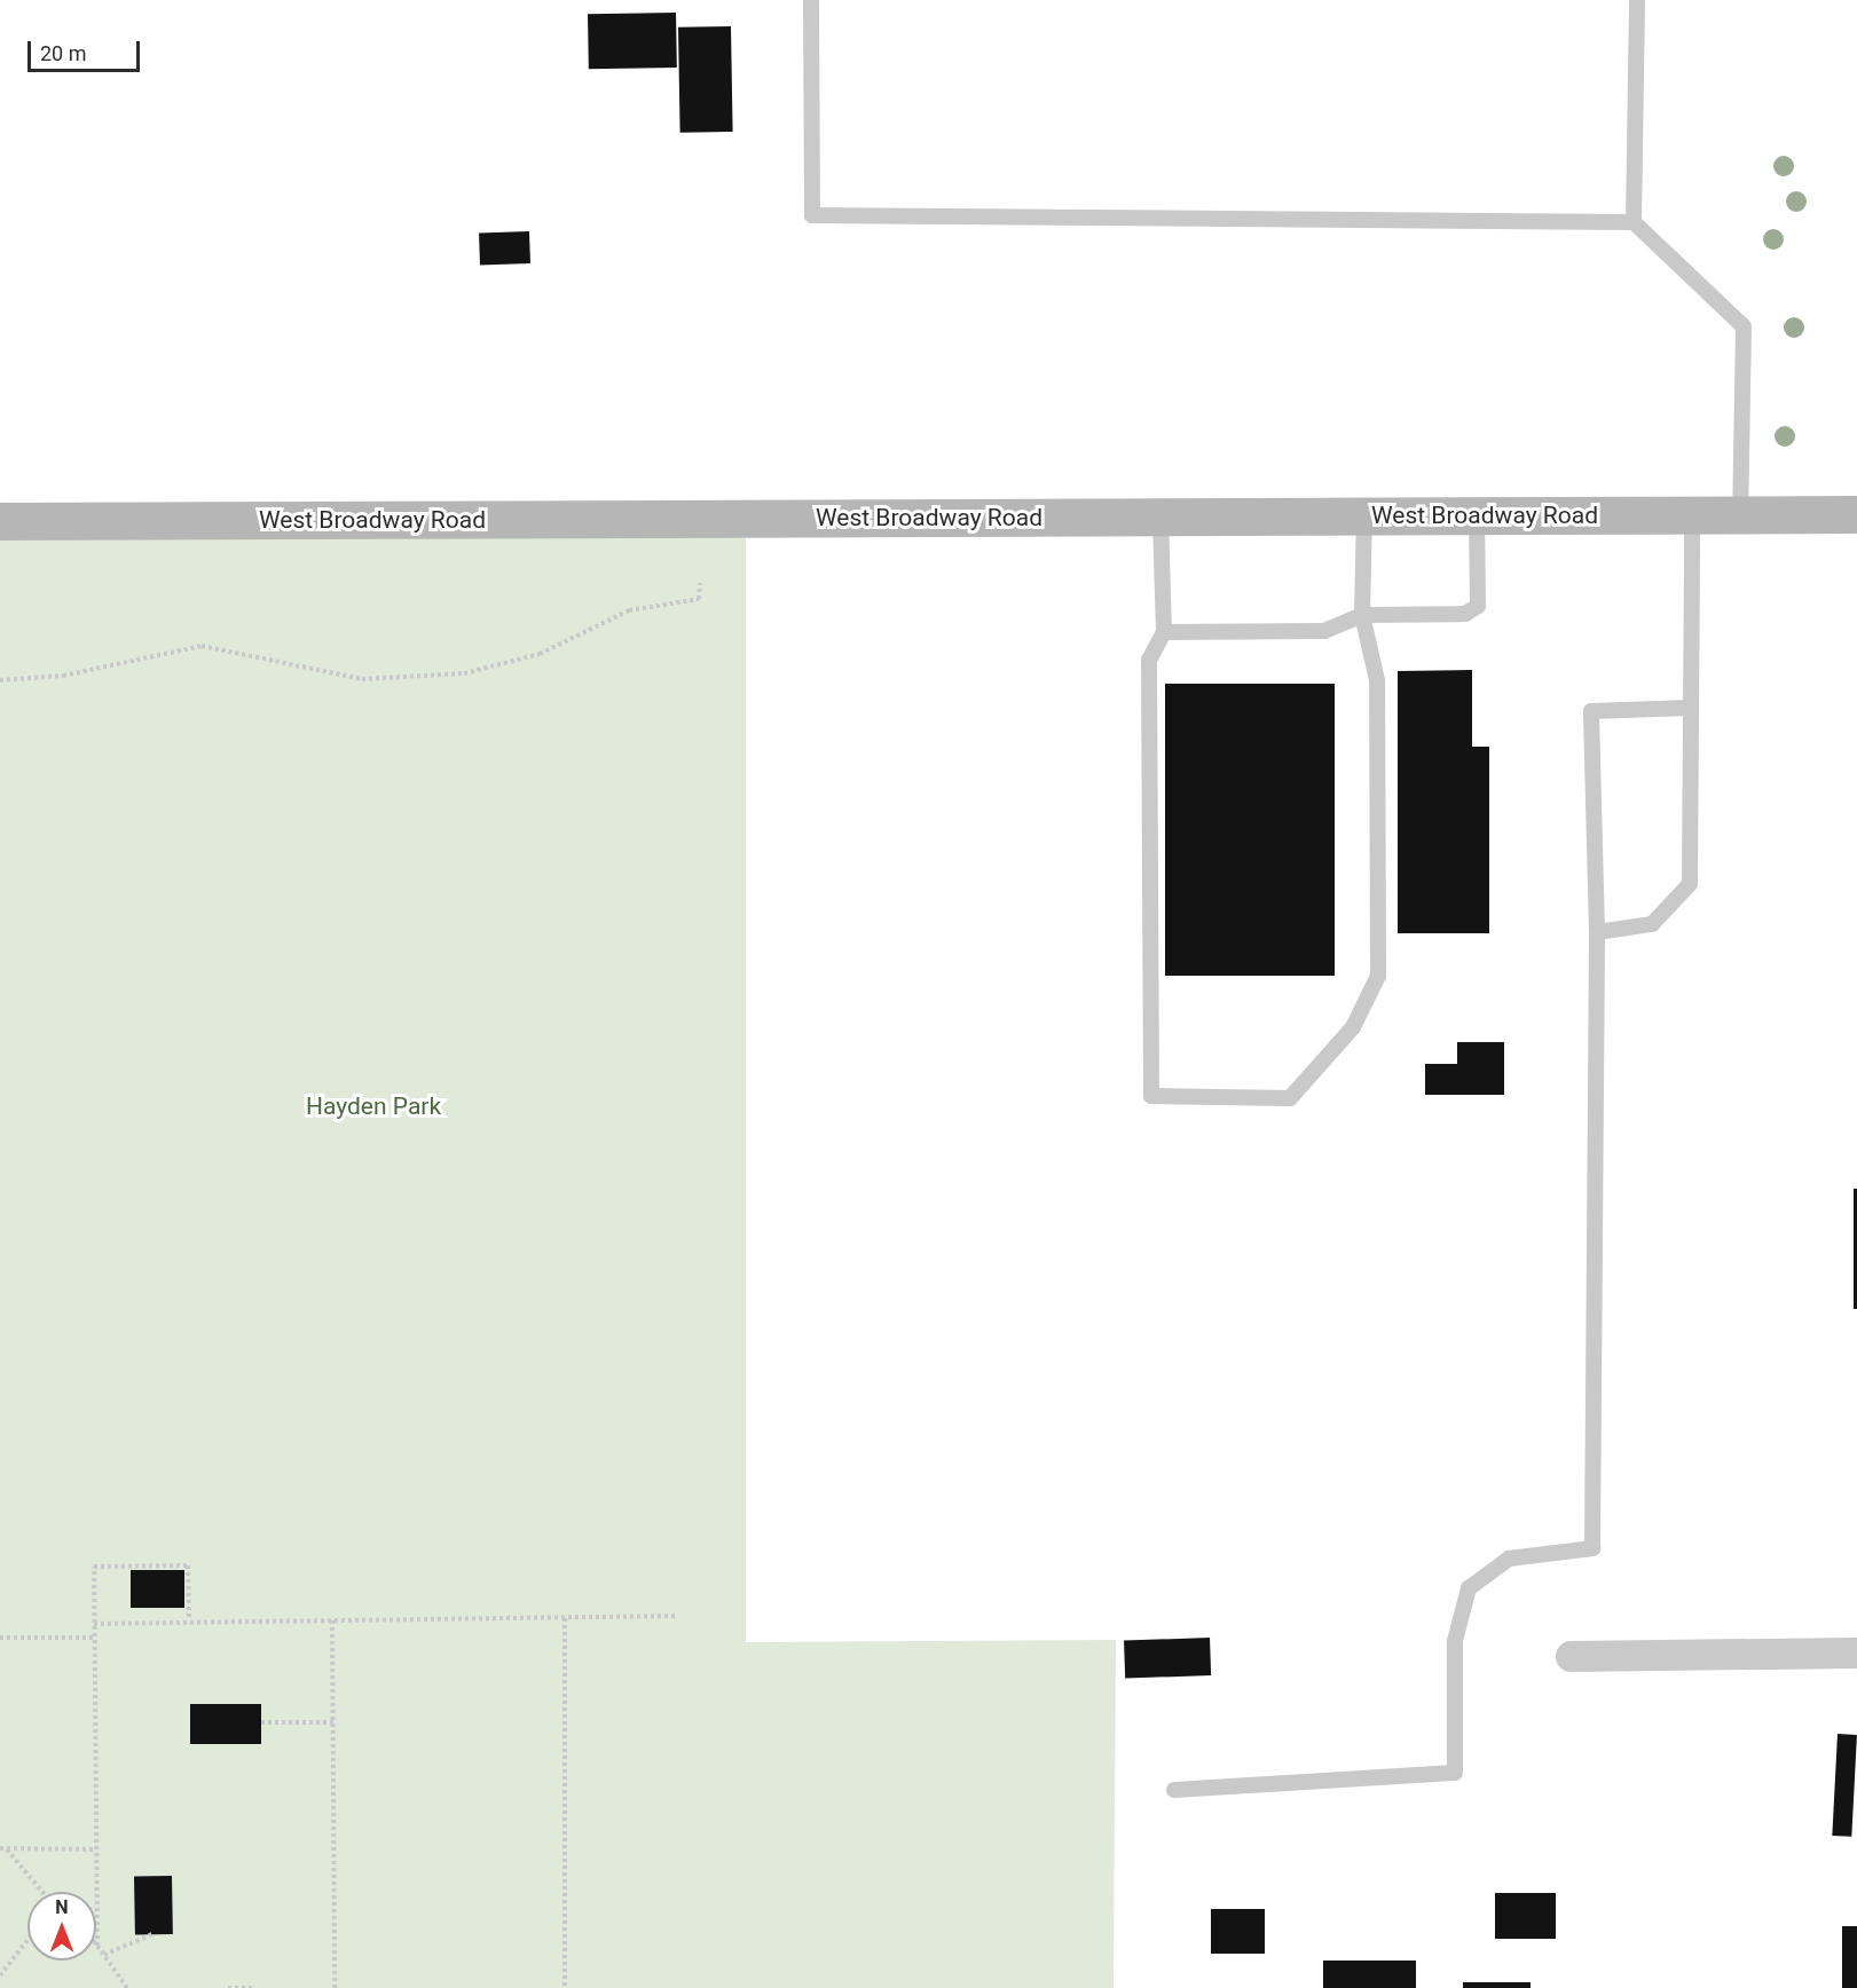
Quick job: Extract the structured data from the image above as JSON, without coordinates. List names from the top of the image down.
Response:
{
  "streets": {
    "main road": ["West Broadway Road"]
  },
  "parks": ["Hayden Park"],
  "scale_bar": "20 m",
  "north": "top"
}
